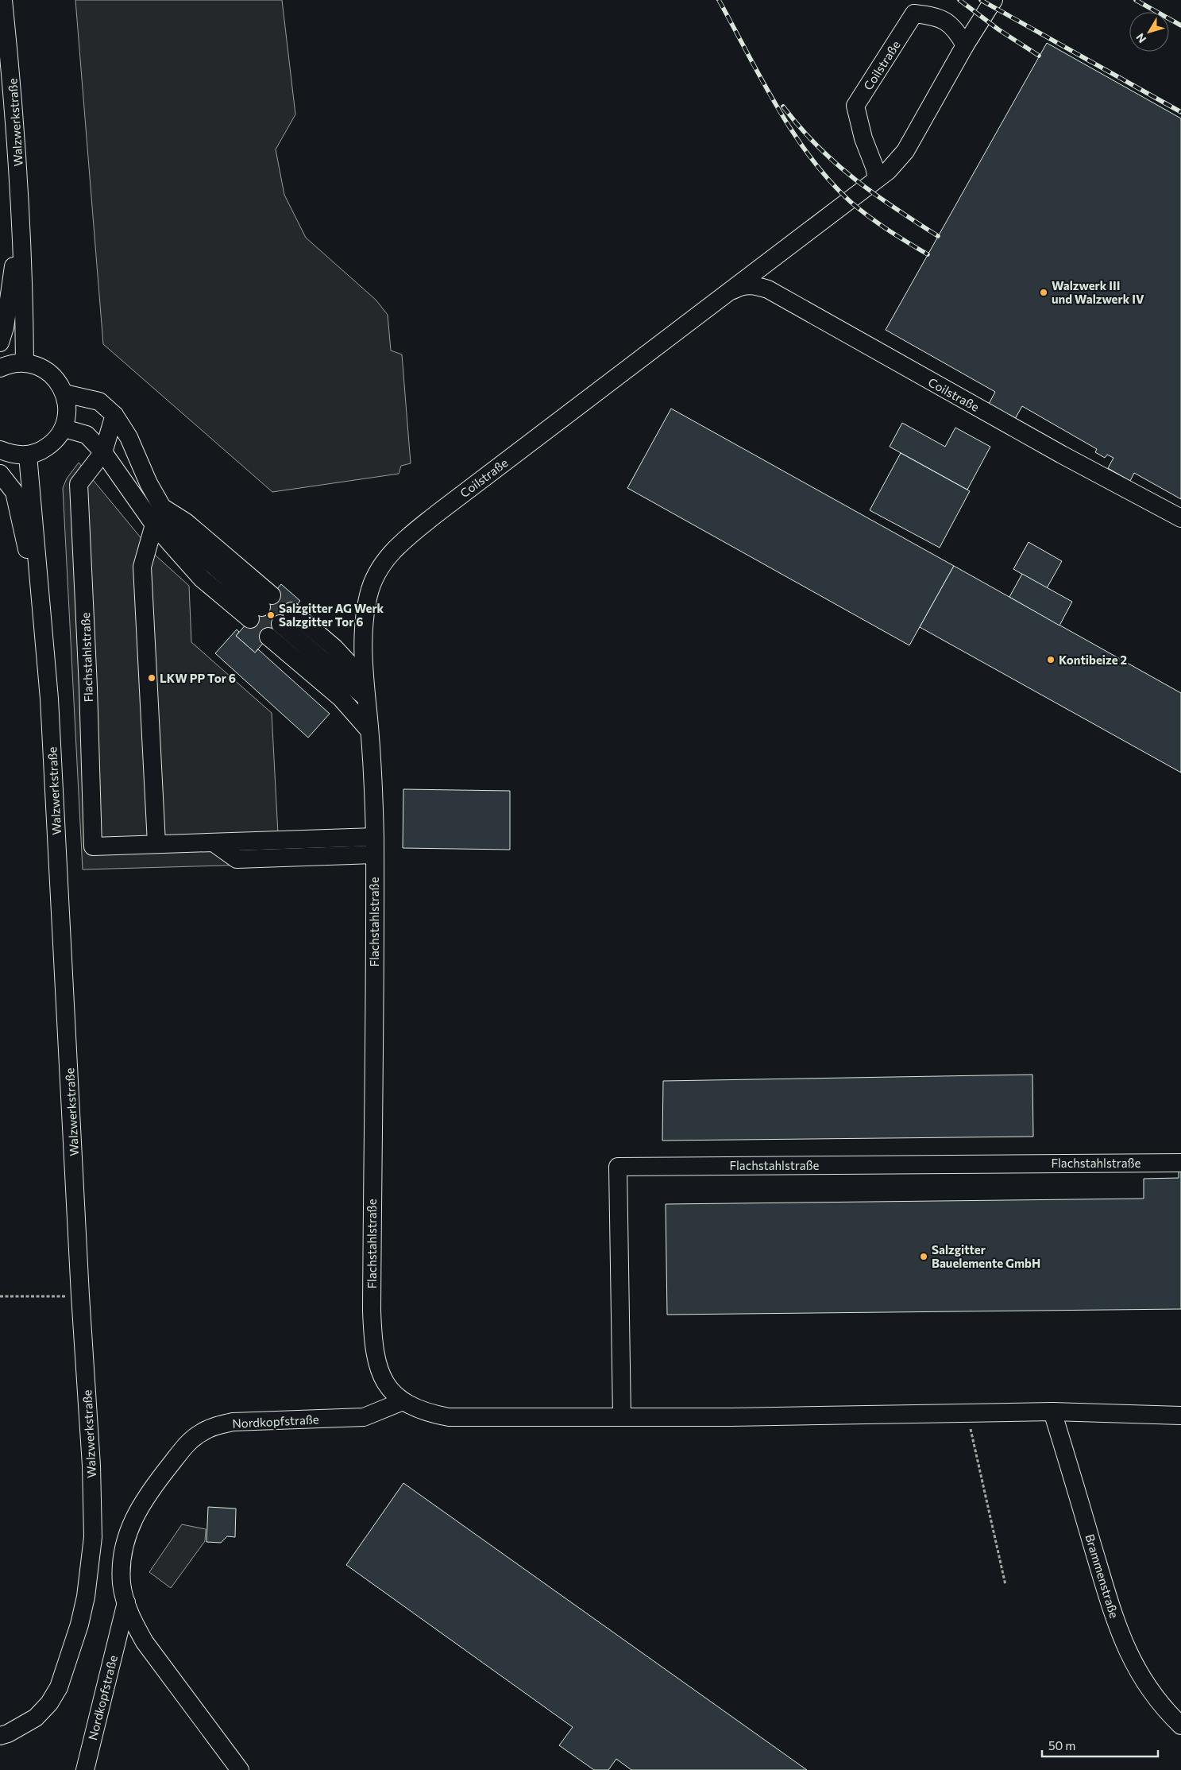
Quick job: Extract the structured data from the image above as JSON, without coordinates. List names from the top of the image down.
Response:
{
  "streets": {
    "street": [
      "Coilstraße",
      "Walzwerkstraße",
      "Flachstahlstraße",
      "Nordkopfstraße",
      "Brammenstraße"
    ]
  },
  "crossings": [
    ["Coilstraße", "Flachstahlstraße"],
    ["Flachstahlstraße", "Nordkopfstraße"],
    ["Flachstahlstraße", "Brammenstraße"]
  ],
  "places": [
    "Walzwerk III und Walzwerk IV",
    "Salzgitter AG Werk Salzgitter Tor 6",
    "Kontibeize 2",
    "LKW PP Tor 6",
    "Salzgitter Bauelemente GmbH"
  ],
  "scale_bar": "50 m",
  "north": "bottom left"
}
